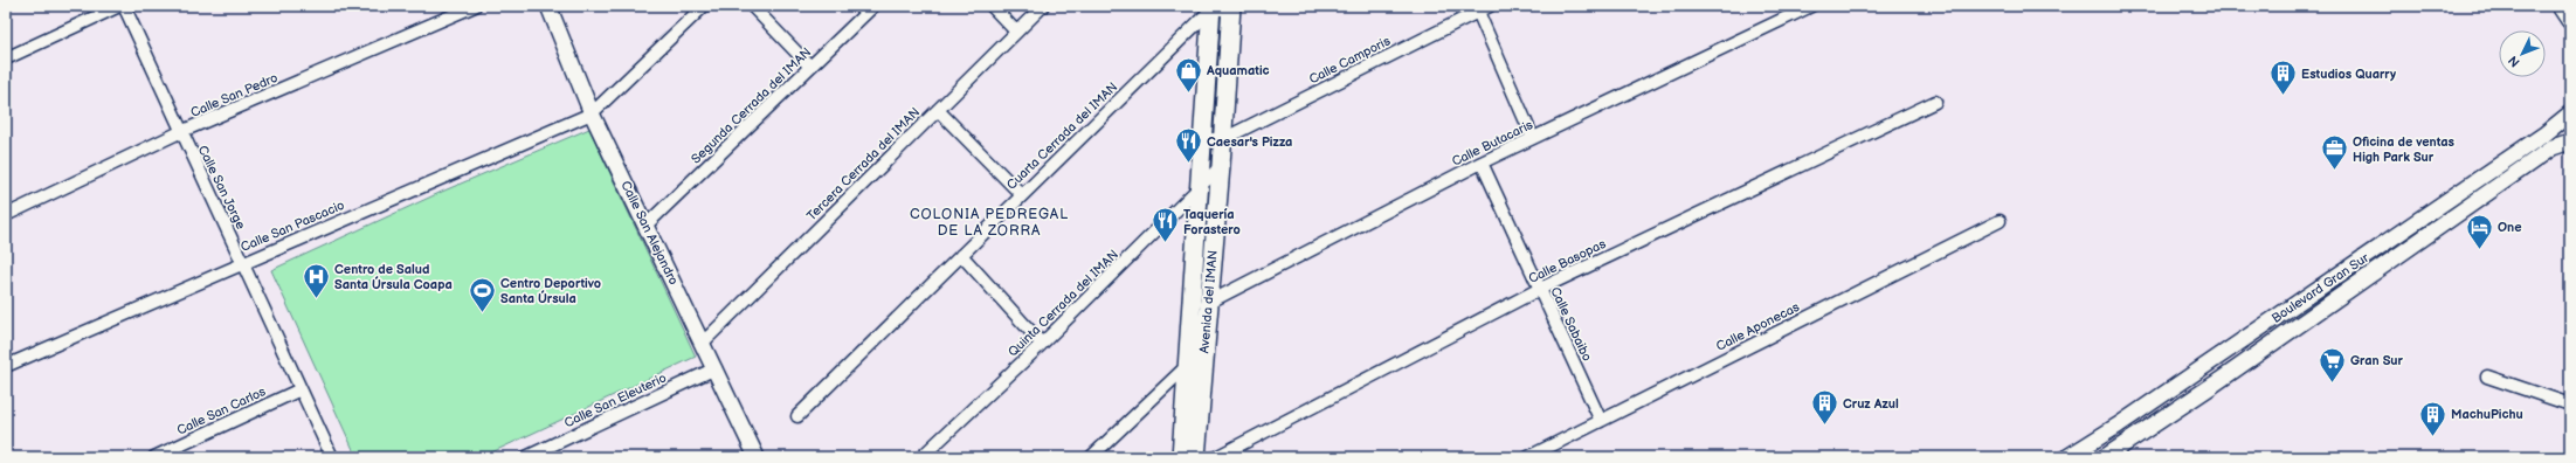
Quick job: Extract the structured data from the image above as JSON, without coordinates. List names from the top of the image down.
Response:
{
  "streets": {
    "main road": ["Avenida del IMAN"],
    "street": [
      "Calle Camporis",
      "Calle San Pedro",
      "Segunda Cerrada del IMAN",
      "Cuarta Cerrada del IMAN",
      "Calle Butacaris",
      "Tercera Cerrada del IMAN",
      "Calle San Jorge",
      "Calle San Pascacio",
      "Calle San Alejandro",
      "Calle Basopas",
      "Boulevard Gran Sur",
      "Quinta Cerrada del IMAN",
      "Calle Sabaibo",
      "Calle Aponecas",
      "Calle San Eleuterio",
      "Calle San Carlos"
    ]
  },
  "crossings": [
    ["Calle Camporis", "Avenida del IMAN"],
    ["Calle San Pedro", "Calle San Jorge"],
    ["Segunda Cerrada del IMAN", "Calle San Alejandro"],
    ["Cuarta Cerrada del IMAN", "Avenida del IMAN"],
    ["Calle Butacaris", "Avenida del IMAN"],
    ["Calle Butacaris", "Calle Sabaibo"],
    ["Tercera Cerrada del IMAN", "Calle San Alejandro"],
    ["Calle San Jorge", "Calle San Pascacio"],
    ["Calle San Jorge", "Calle San Carlos"],
    ["Calle San Pascacio", "Calle San Alejandro"],
    ["Calle San Alejandro", "Calle San Eleuterio"],
    ["Calle Basopas", "Calle Sabaibo"],
    ["Avenida del IMAN", "Quinta Cerrada del IMAN"],
    ["Calle Sabaibo", "Calle Aponecas"]
  ],
  "districts": ["COLONIA PEDREGAL DE LA ZORRA"],
  "places": {
    "shop": ["Aquamatic"],
    "building": ["Estudios Quarry", "Cruz Azul", "MachuPichu"],
    "restaurant": ["Caesar's Pizza", "Taquería Forastero"],
    "office": ["Oficina de ventas High Park Sur"],
    "hotel": ["One"],
    "hospital": ["Centro de Salud Santa Úrsula Coapa"],
    "sports": ["Centro Deportivo Santa Úrsula"],
    "supermarket": ["Gran Sur"]
  },
  "north": "bottom left"
}
